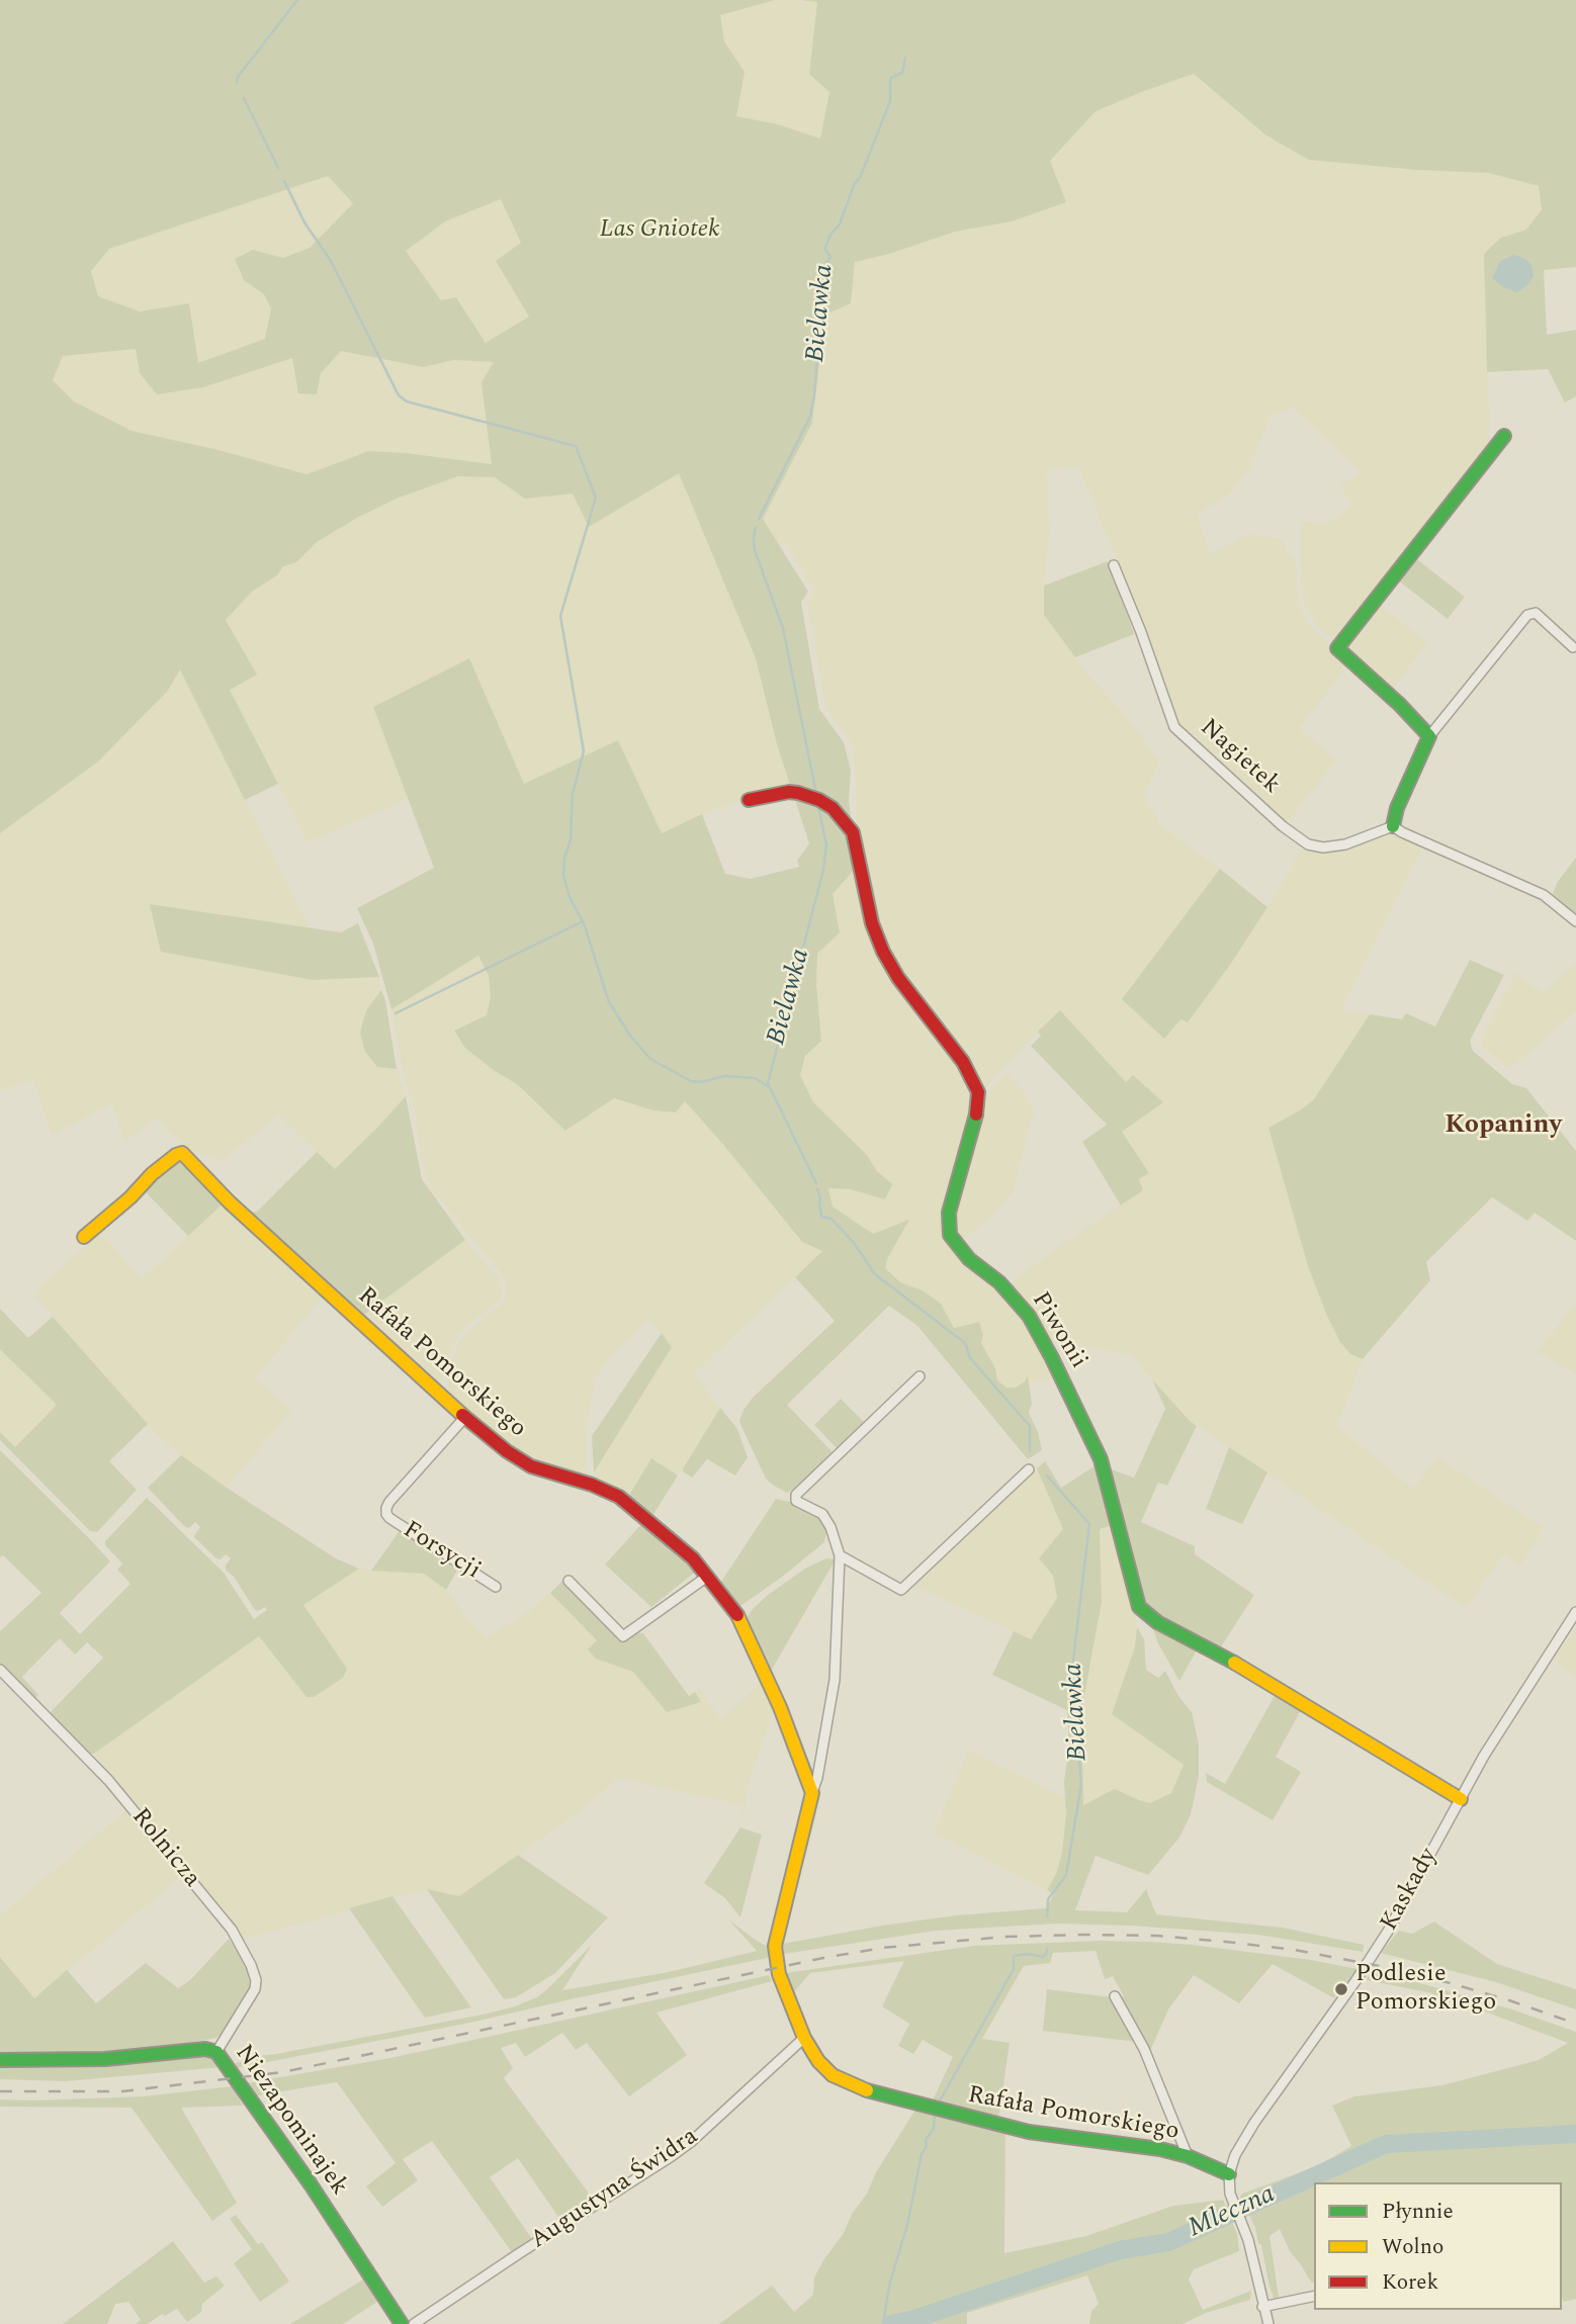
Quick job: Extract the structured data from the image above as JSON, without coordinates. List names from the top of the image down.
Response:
{
  "streets": {
    "street": [
      "Nagietek",
      "Piwonii",
      "Rafała Pomorskiego",
      "Forsycji",
      "Rolnicza",
      "Kaskady",
      "Niezapominajek",
      "Augustyna Świdra"
    ]
  },
  "crossings": [
    ["Piwonii", "Kaskady"],
    ["Rafała Pomorskiego", "Forsycji"],
    ["Rafała Pomorskiego", "Kaskady"],
    ["Rafała Pomorskiego", "Augustyna Świdra"],
    ["Rolnicza", "Niezapominajek"]
  ],
  "districts": ["Kopaniny"],
  "water": ["Bielawka", "Mleczna"],
  "parks": ["Las Gniotek"],
  "places": ["Podlesie Pomorskiego"],
  "legend": ["Płynnie", "Wolno", "Korek"]
}
